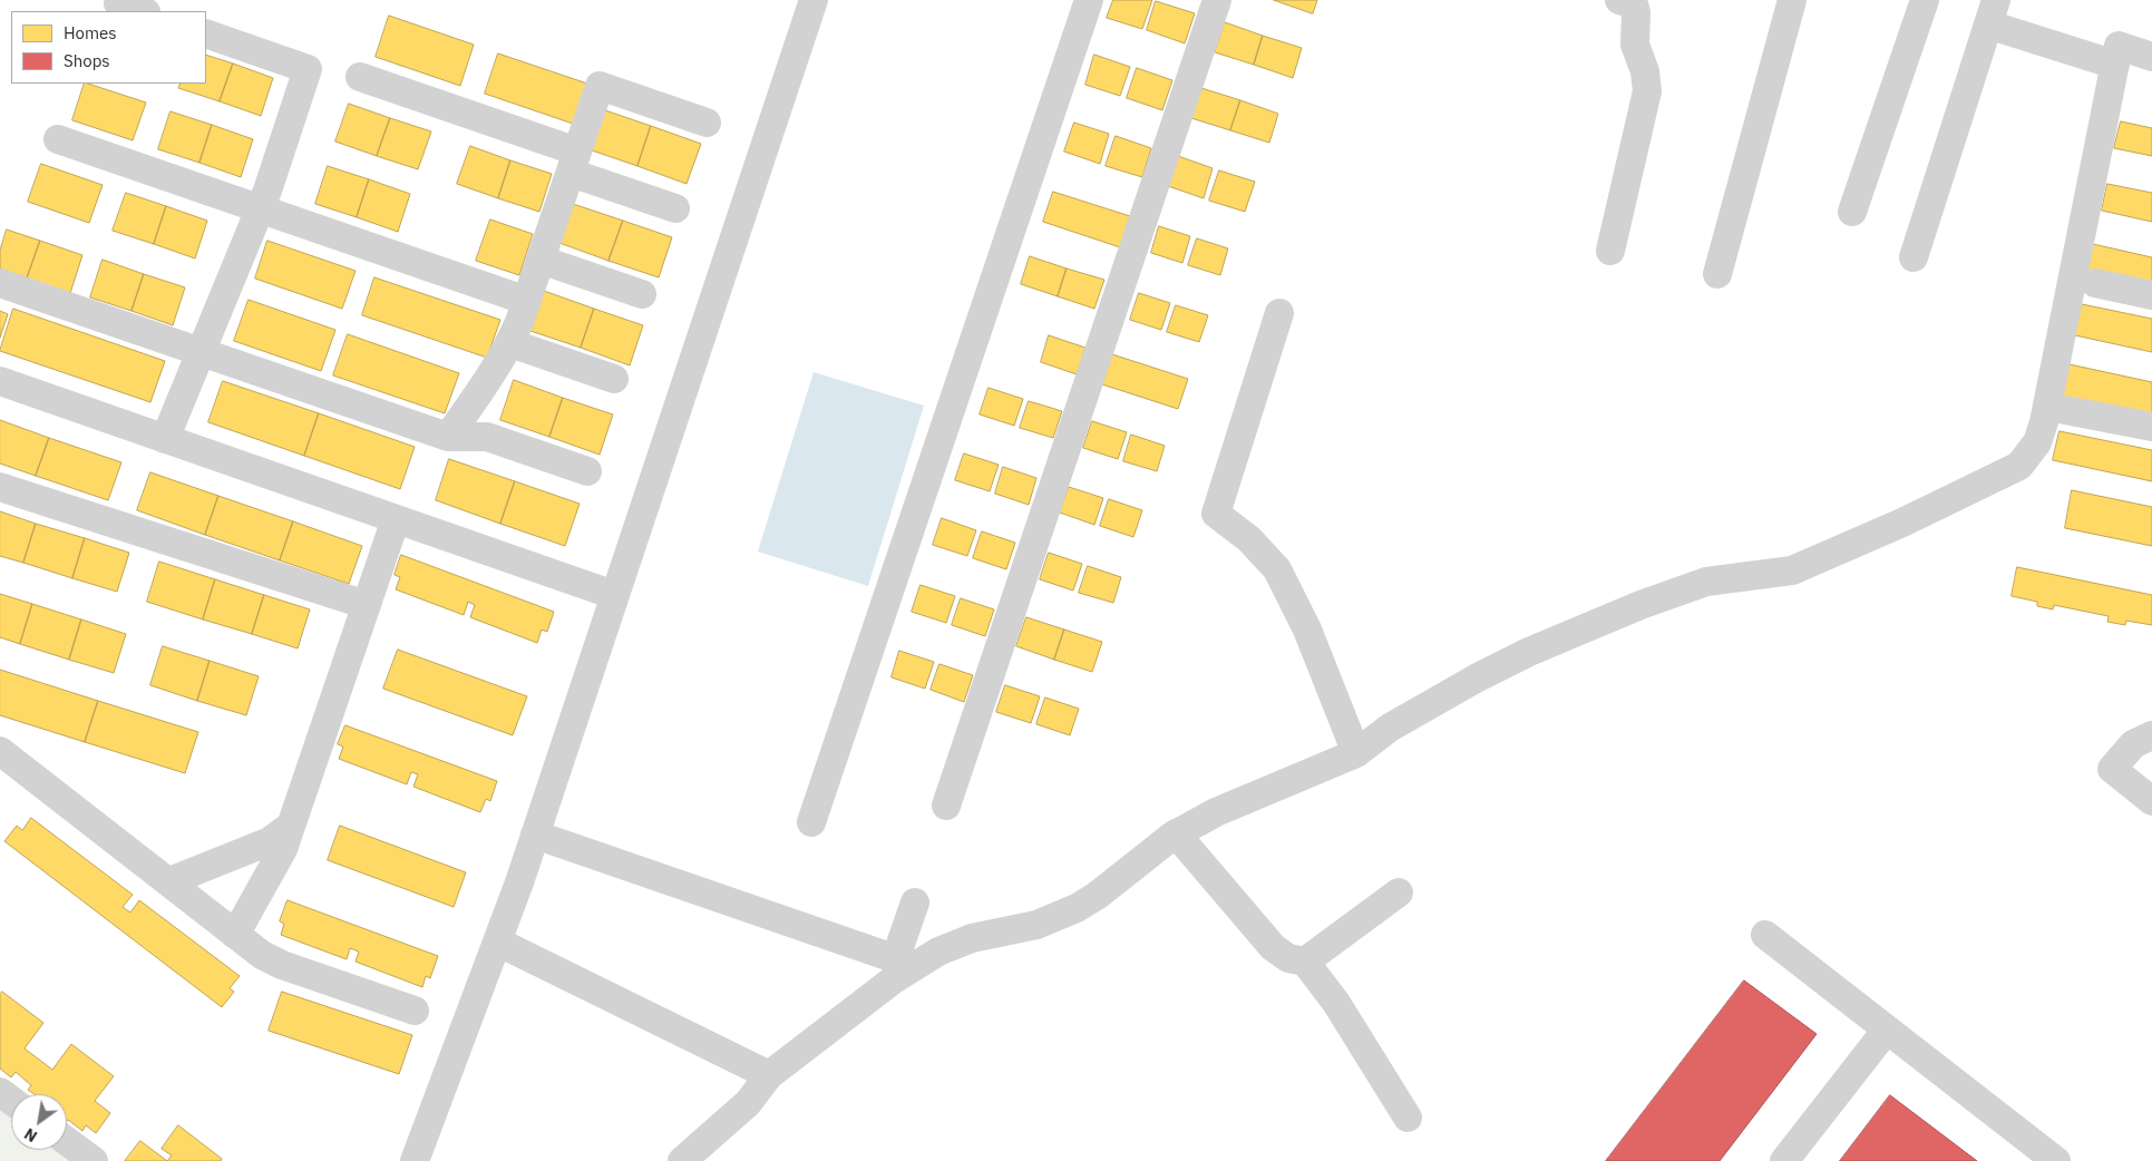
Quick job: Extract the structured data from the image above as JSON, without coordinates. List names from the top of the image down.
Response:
{
  "legend": ["Homes", "Shops"],
  "north": "bottom left"
}
